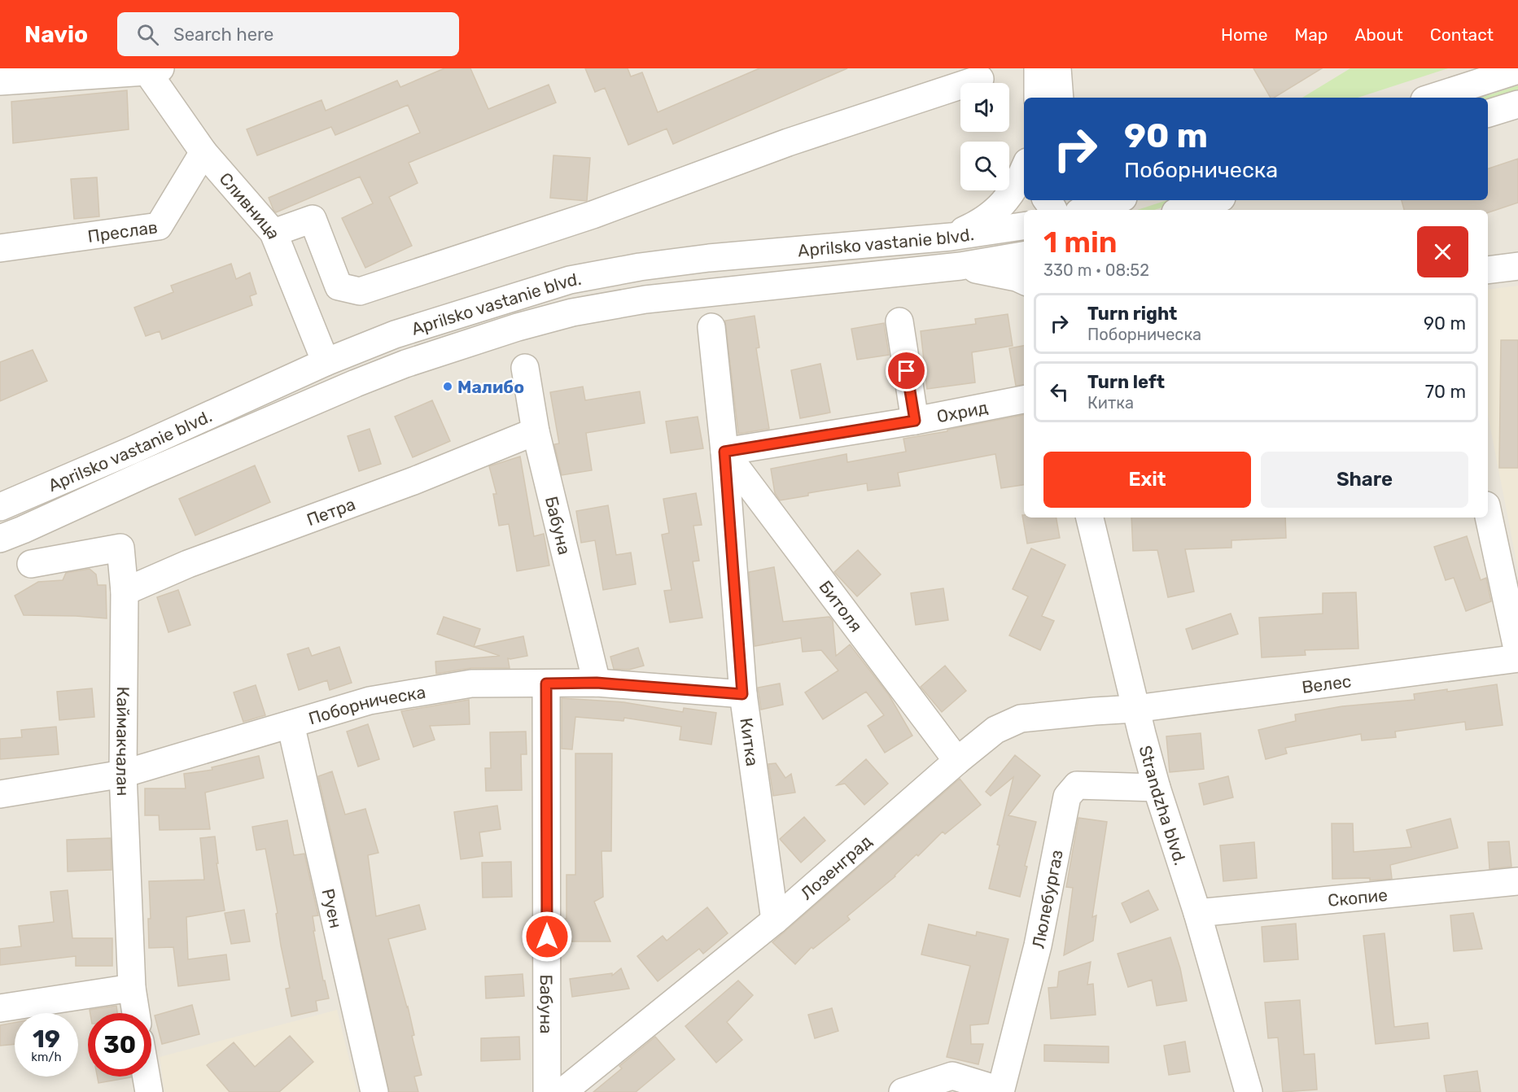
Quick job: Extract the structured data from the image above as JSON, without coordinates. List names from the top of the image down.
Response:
{
  "streets": {
    "street": [
      "Сливница",
      "Преслав",
      "Aprilsko vastanie blvd.",
      "Охрид",
      "Петра",
      "Бабуна",
      "Битоля",
      "Велес",
      "Поборническа",
      "Каймакчалан",
      "Китка",
      "Strandzha blvd.",
      "Лозенград",
      "Скопие",
      "Люлебургаз",
      "Руен"
    ]
  },
  "crossings": [
    ["Сливница", "Преслав"],
    ["Сливница", "Aprilsko vastanie blvd."],
    ["Охрид", "Битоля"],
    ["Охрид", "Китка"],
    ["Петра", "Бабуна"],
    ["Петра", "Каймакчалан"],
    ["Бабуна", "Поборническа"],
    ["Битоля", "Китка"],
    ["Битоля", "Лозенград"],
    ["Велес", "Strandzha blvd."],
    ["Велес", "Лозенград"],
    ["Поборническа", "Каймакчалан"],
    ["Поборническа", "Китка"],
    ["Поборническа", "Руен"],
    ["Китка", "Лозенград"],
    ["Strandzha blvd.", "Лозенград"],
    ["Strandzha blvd.", "Скопие"],
    ["Strandzha blvd.", "Люлебургаз"]
  ],
  "places": ["Малибо"],
  "page": {
    "header": "Navio",
    "search": "Search here",
    "nav": [
      "Home",
      "Map",
      "About",
      "Contact"
    ],
    "turn": ["90 m", "Поборническа"],
    "heading": ["1 min", "330 m · 08:52"],
    "list": [
      {
        "name": "Turn right",
        "note": "Поборническа",
        "value": "90 m"
      },
      {
        "name": "Turn left",
        "note": "Китка",
        "value": "70 m"
      }
    ],
    "buttons": ["Exit", "Share"],
    "speed": "19 km/h",
    "limit": "30"
  }
}
